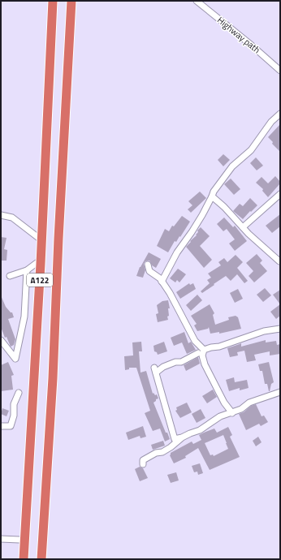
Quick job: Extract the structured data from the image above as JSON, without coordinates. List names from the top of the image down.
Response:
{
  "streets": {
    "highway": ["A122"],
    "street": ["Highway path"]
  }
}
